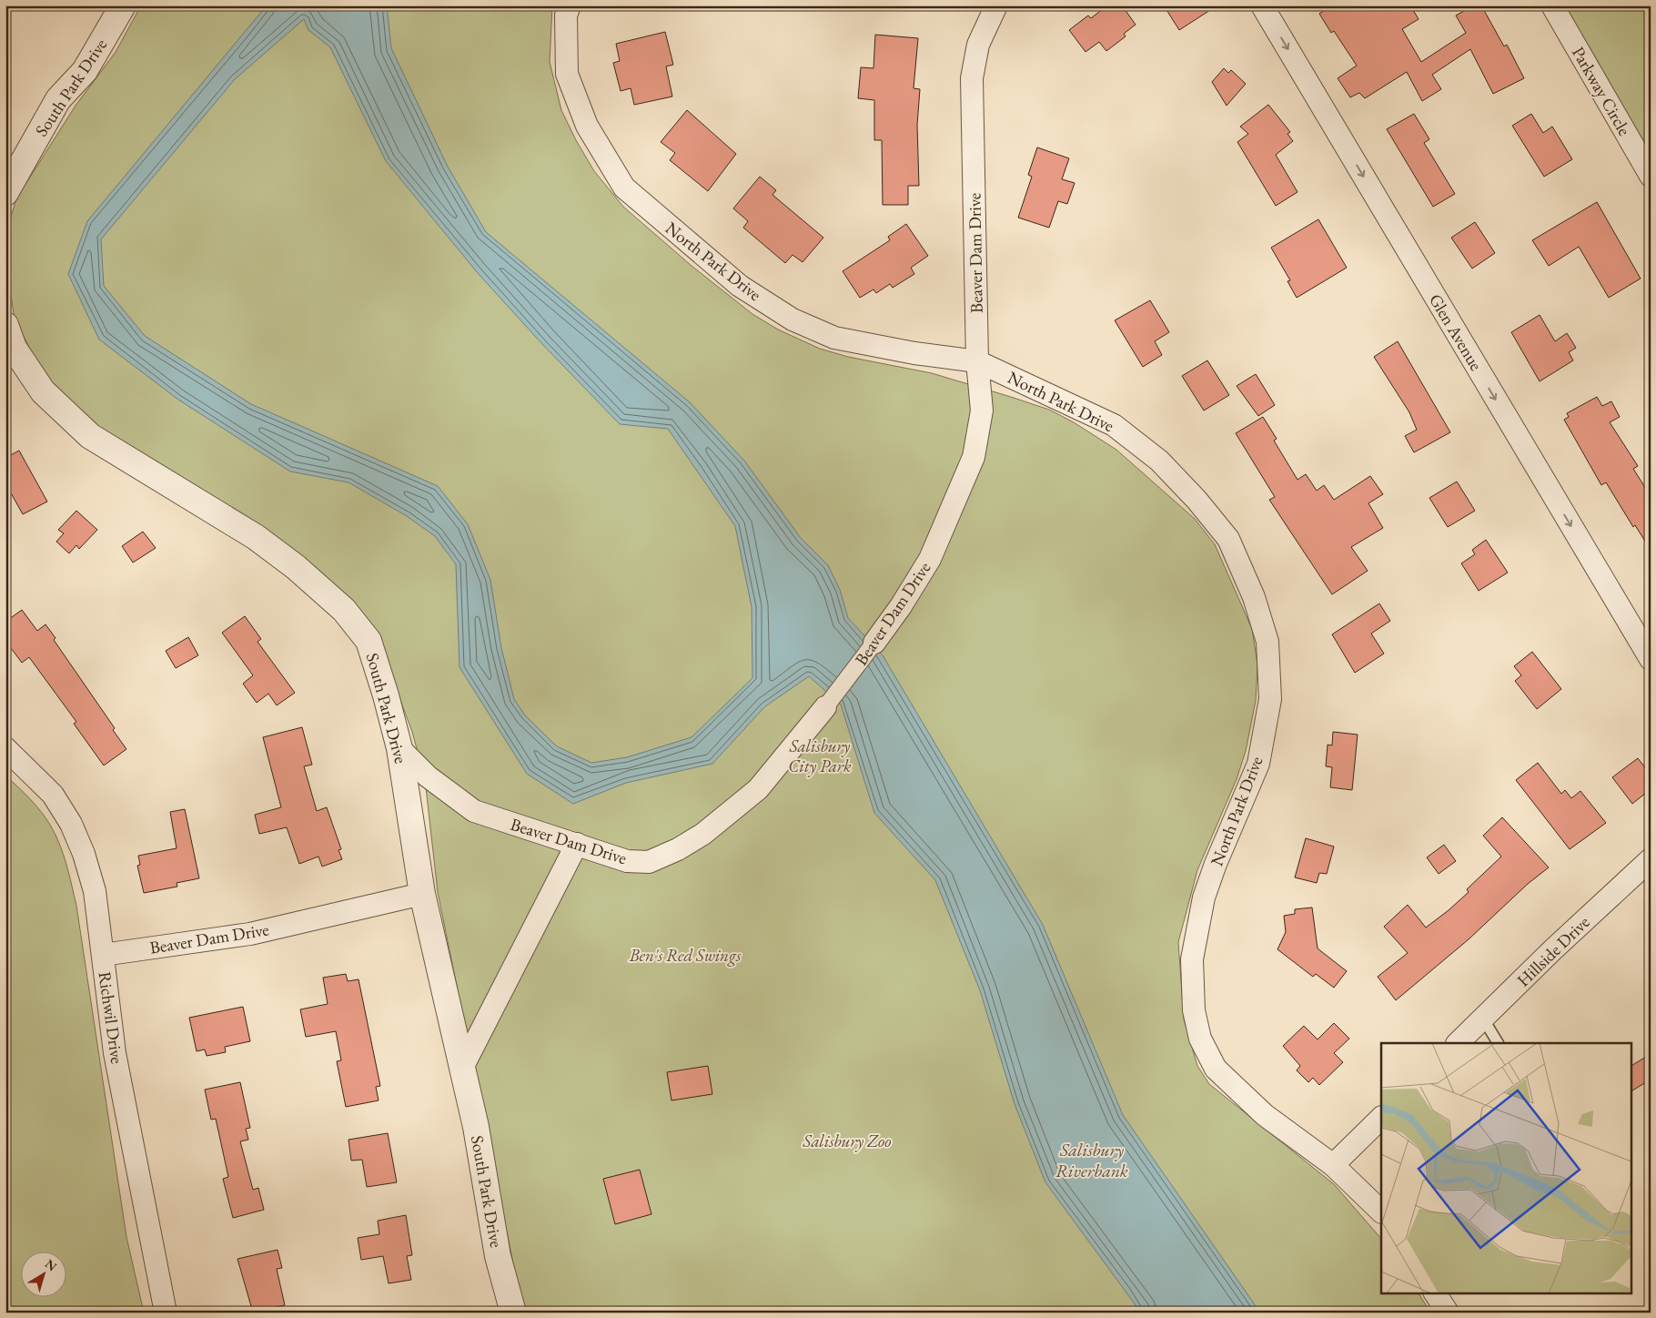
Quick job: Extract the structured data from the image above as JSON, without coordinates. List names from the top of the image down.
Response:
{
  "streets": {
    "street": [
      "South Park Drive",
      "Parkway Circle",
      "Beaver Dam Drive",
      "North Park Drive",
      "Glen Avenue",
      "Hillside Drive",
      "Richwil Drive"
    ]
  },
  "crossings": [
    ["South Park Drive", "Beaver Dam Drive"],
    ["Beaver Dam Drive", "North Park Drive"],
    ["Beaver Dam Drive", "Richwil Drive"]
  ],
  "one_way": ["Glen Avenue"],
  "water": ["Salisbury Riverbank"],
  "parks": ["Salisbury City Park", "Ben's Red Swings", "Salisbury Zoo"],
  "north": "top right"
}
